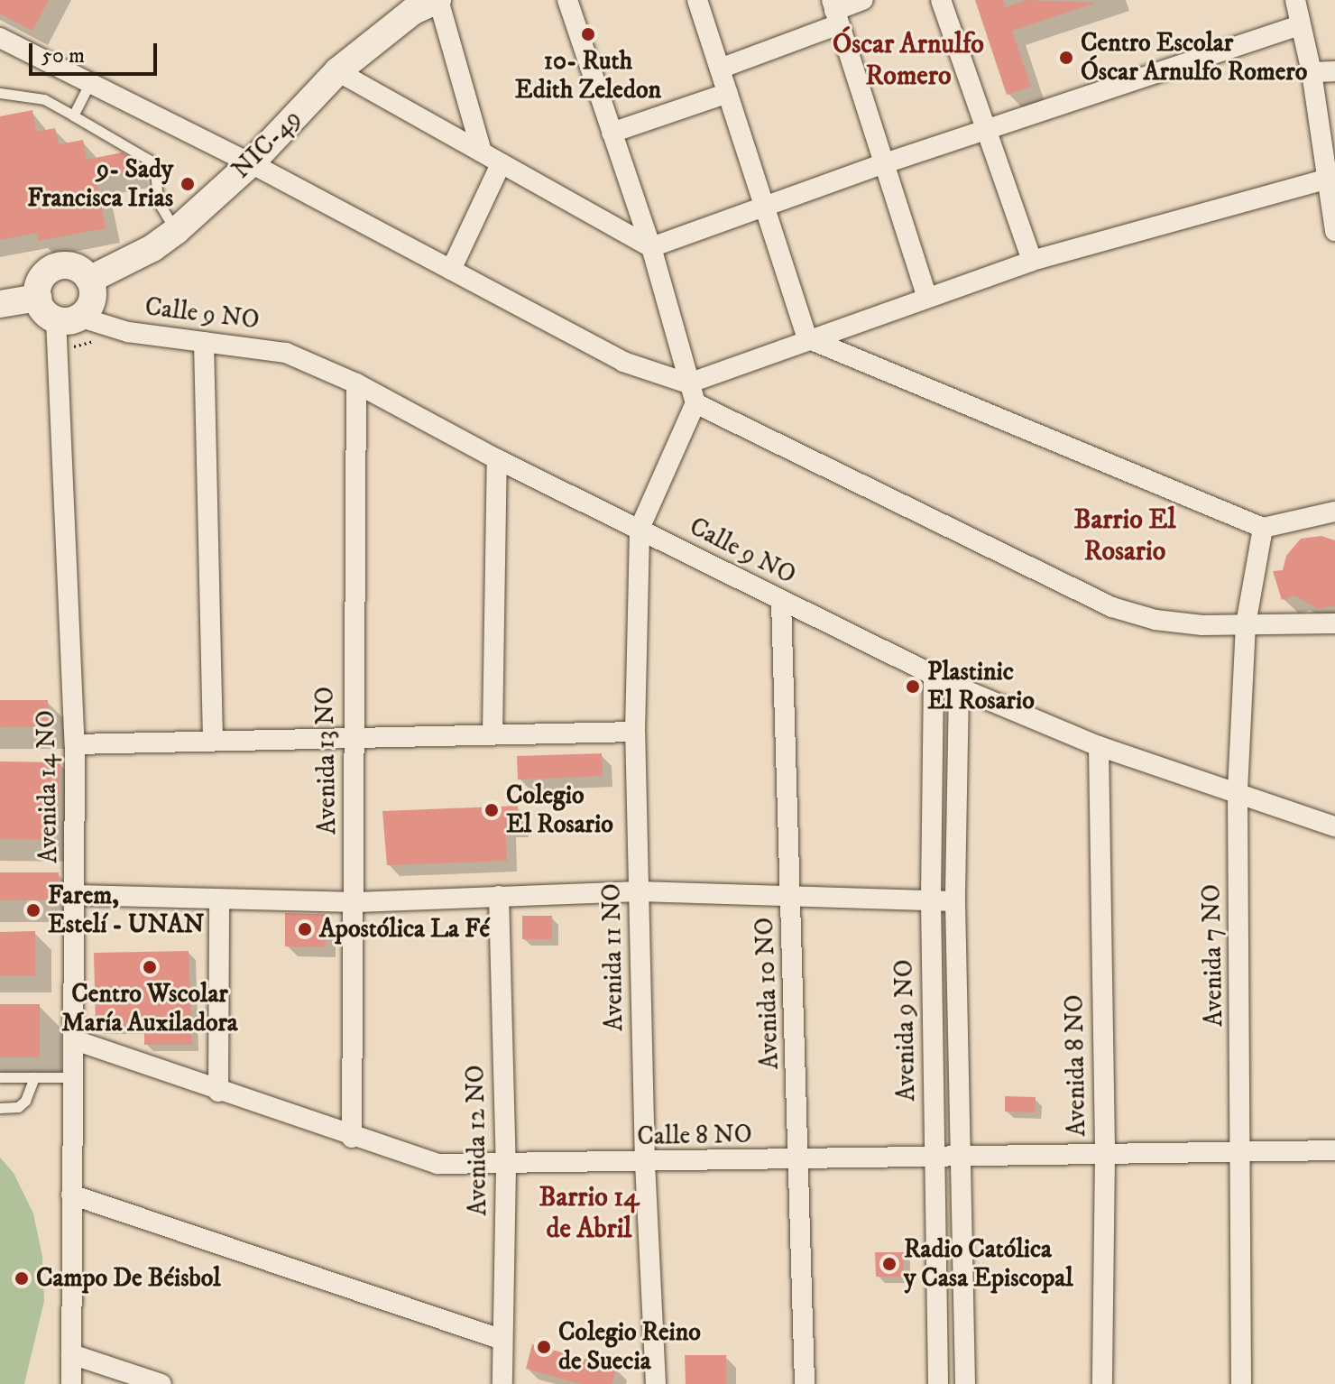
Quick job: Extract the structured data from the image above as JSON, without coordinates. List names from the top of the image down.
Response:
{
  "streets": {
    "street": [
      "NIC-49",
      "Calle 9 NO",
      "Avenida 13 NO",
      "Avenida 14 NO",
      "Avenida 7 NO",
      "Avenida 11 NO",
      "Avenida 10 NO",
      "Avenida 9 NO",
      "Avenida 8 NO",
      "Calle 8 NO",
      "Avenida 12 NO"
    ]
  },
  "crossings": [
    ["NIC-49", "Calle 9 NO"],
    ["NIC-49", "Avenida 14 NO"],
    ["Calle 9 NO", "Avenida 13 NO"],
    ["Calle 9 NO", "Avenida 14 NO"],
    ["Calle 9 NO", "Avenida 7 NO"],
    ["Calle 9 NO", "Avenida 11 NO"],
    ["Calle 9 NO", "Avenida 10 NO"],
    ["Calle 9 NO", "Avenida 9 NO"],
    ["Calle 9 NO", "Avenida 8 NO"],
    ["Avenida 13 NO", "Calle 8 NO"],
    ["Avenida 14 NO", "Calle 8 NO"],
    ["Avenida 7 NO", "Calle 8 NO"],
    ["Avenida 11 NO", "Calle 8 NO"],
    ["Avenida 10 NO", "Calle 8 NO"],
    ["Avenida 9 NO", "Calle 8 NO"],
    ["Avenida 8 NO", "Calle 8 NO"],
    ["Calle 8 NO", "Avenida 12 NO"]
  ],
  "districts": ["Óscar Arnulfo Romero", "Barrio El Rosario", "Barrio 14 de Abril"],
  "places": [
    "10- Ruth Edith Zeledon",
    "Centro Escolar Óscar Arnulfo Romero",
    "9- Sady Francisca Irias",
    "Plastinic El Rosario",
    "Colegio El Rosario",
    "Farem, Estelí - UNAN",
    "Apostólica La Fé",
    "Centro Wscolar María Auxiladora",
    "Radio Católica y Casa Episcopal",
    "Campo De Béisbol",
    "Colegio Reino de Suecia"
  ],
  "scale_bar": "50 m"
}
